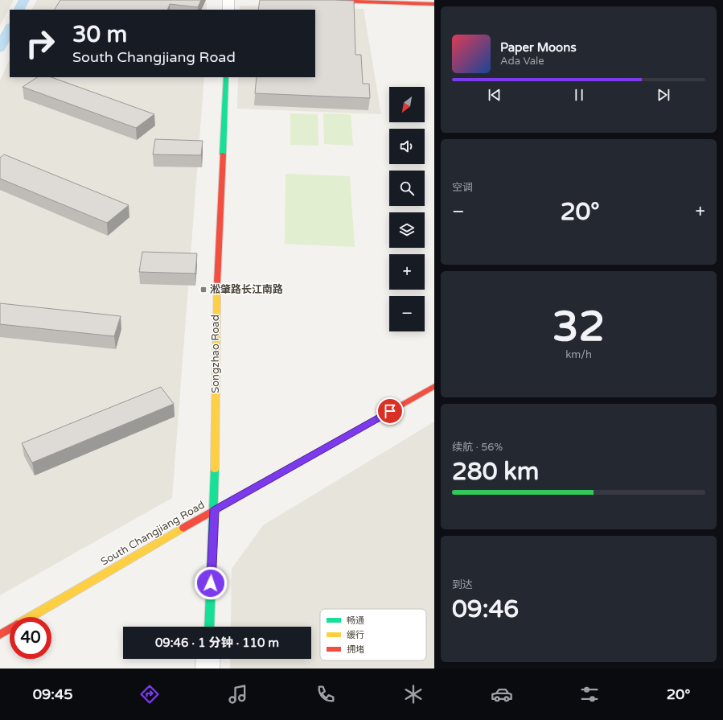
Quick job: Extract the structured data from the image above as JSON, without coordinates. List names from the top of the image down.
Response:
{
  "streets": {
    "street": ["Songzhao Road", "South Changjiang Road"]
  },
  "crossings": [
    ["Songzhao Road", "South Changjiang Road"]
  ],
  "places": {
    "transit": ["淞肇路长江南路"]
  },
  "legend": ["畅通", "缓行", "拥堵"],
  "north": "bottom left",
  "page": {
    "turn": ["30 m", "South Changjiang Road"],
    "song": ["Paper Moons", "Ada Vale"],
    "map_buttons": ["+", "−"],
    "tile": [
      "空调",
      ["32", "km/h"],
      ["续航 · 56%", "280 km"],
      ["到达", "09:46"]
    ],
    "heat": ["−", "20°", "+"],
    "limit": "40",
    "trip": "09:46 · 1 分钟 · 110 m",
    "tabs": ["09:45", "20°"]
  }
}
